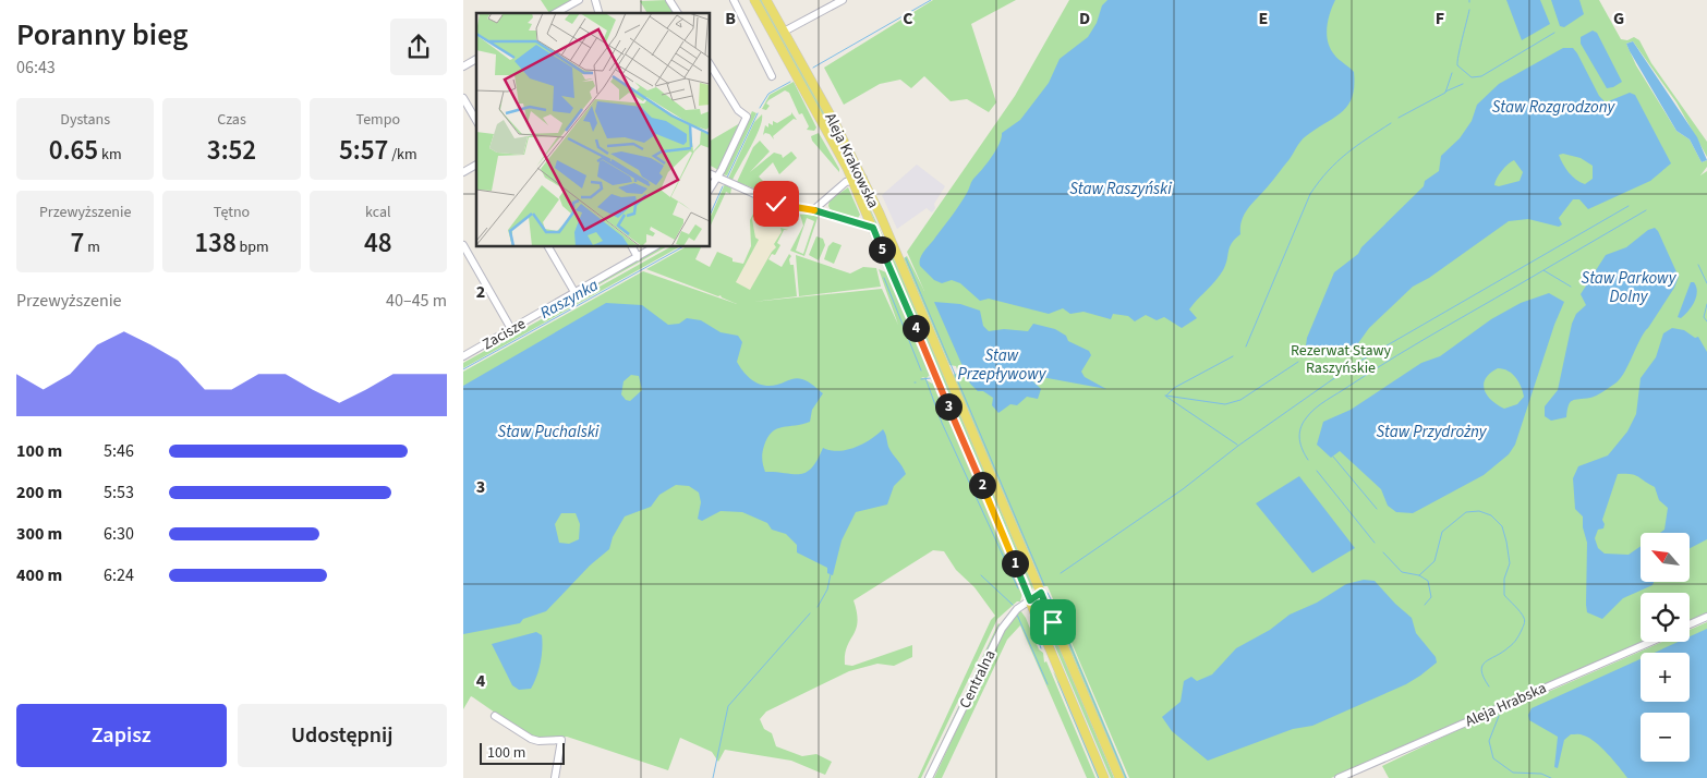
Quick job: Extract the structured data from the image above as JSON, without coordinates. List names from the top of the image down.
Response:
{
  "streets": {
    "main road": ["Aleja Krakowska"],
    "street": ["Zacisze", "Centralna", "Aleja Hrabska"]
  },
  "crossings": [
    ["Aleja Krakowska", "Centralna"]
  ],
  "water": [
    "Staw Rozgrodzony",
    "Staw Raszyński",
    "Staw Parkowy Dolny",
    "Raszynka",
    "Staw Przepływowy",
    "Staw Puchalski",
    "Staw Przydrożny"
  ],
  "parks": ["Rezerwat Stawy Raszyńskie"],
  "scale_bar": "100 m",
  "north": "top left",
  "page": {
    "heading": ["Poranny bieg", "06:43"],
    "stats": [
      ["Dystans", "0.65 km"],
      ["Czas", "3:52"],
      ["Tempo", "5:57 /km"],
      ["Przewyższenie", "7 m"],
      ["Tętno", "138 bpm"],
      ["kcal", "48"]
    ],
    "pins": [
      "5",
      "4",
      "3",
      "2",
      "1"
    ],
    "chart": ["Przewyższenie", "40–45 m"],
    "list": [
      {
        "name": "100 m",
        "note": "5:46"
      },
      {
        "name": "200 m",
        "note": "5:53"
      },
      {
        "name": "300 m",
        "note": "6:30"
      },
      {
        "name": "400 m",
        "note": "6:24"
      }
    ],
    "map_buttons": ["+", "−"],
    "buttons": ["Zapisz", "Udostępnij"],
    "scale": "100 m"
  },
  "grid": {
    "columns": [
      "B",
      "C",
      "D",
      "E",
      "F",
      "G"
    ],
    "rows": ["2", "3", "4"]
  }
}
